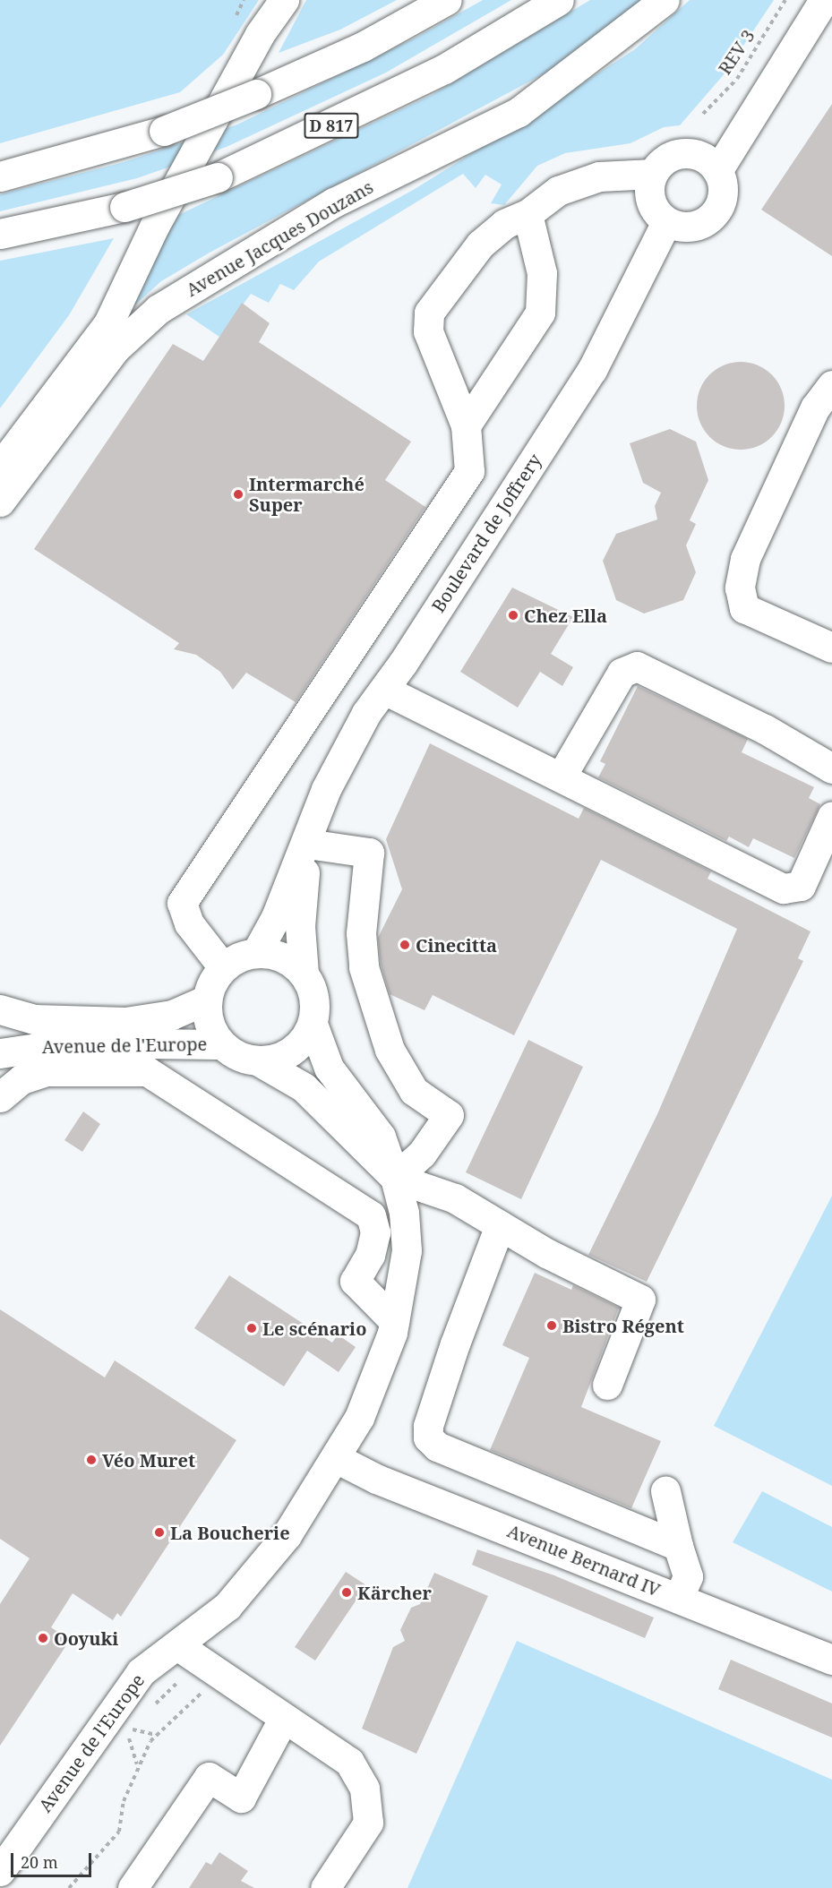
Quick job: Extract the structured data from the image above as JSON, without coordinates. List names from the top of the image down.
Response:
{
  "streets": {
    "street": [
      "D 817",
      "Avenue Jacques Douzans",
      "Boulevard de Joffrery",
      "Avenue de l'Europe",
      "Avenue Bernard IV"
    ],
    "path": ["REV 3"]
  },
  "crossings": [
    ["Boulevard de Joffrery", "Avenue de l'Europe"],
    ["Avenue de l'Europe", "Avenue Bernard IV"]
  ],
  "places": [
    "Intermarché Super",
    "Chez Ella",
    "Cinecitta",
    "Bistro Régent",
    "Le scénario",
    "Véo Muret",
    "La Boucherie",
    "Kärcher",
    "Ooyuki"
  ],
  "scale_bar": "20 m"
}
